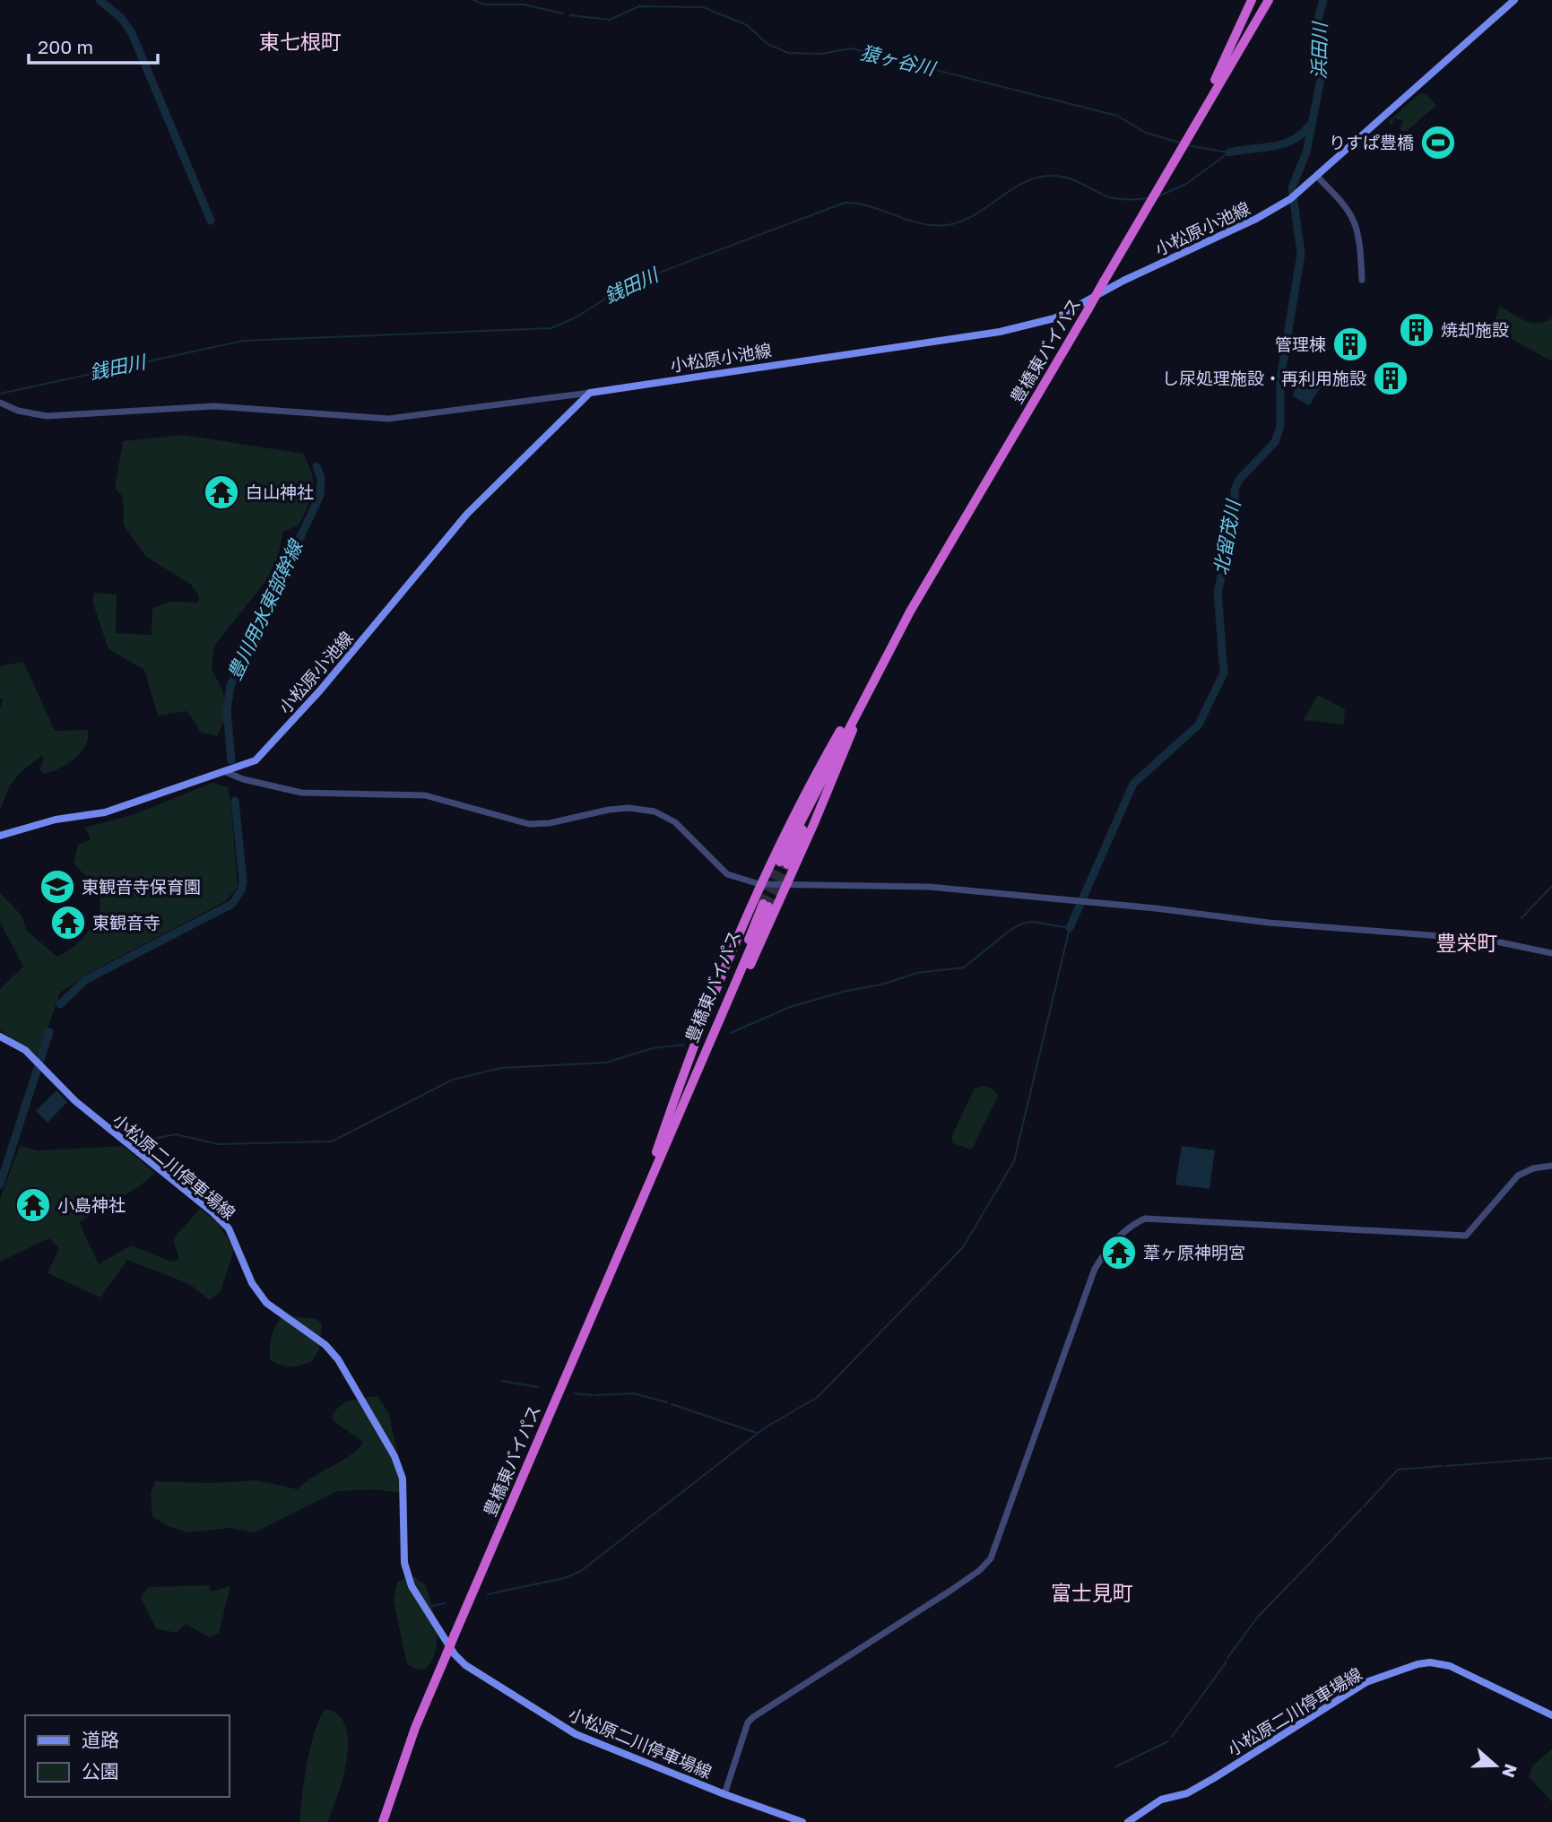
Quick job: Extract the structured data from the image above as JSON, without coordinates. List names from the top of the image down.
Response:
{
  "streets": {
    "highway": ["豊橋東バイパス"],
    "main road": ["小松原小池線", "小松原二川停車場線"]
  },
  "districts": ["東七根町", "豊栄町", "富士見町"],
  "water": [
    "浜田川",
    "猿ヶ谷川",
    "銭田川",
    "北留茂川",
    "豊川用水東部幹線"
  ],
  "places": {
    "sports": ["りすぱ豊橋"],
    "building": ["焼却施設", "管理棟", "し尿処理施設・再利用施設"],
    "temple": [
      "白山神社",
      "東観音寺",
      "小島神社",
      "葦ヶ原神明宮"
    ],
    "school or university": ["東観音寺保育園"]
  },
  "legend": ["道路", "公園"],
  "scale_bar": "200 m",
  "north": "right"
}
